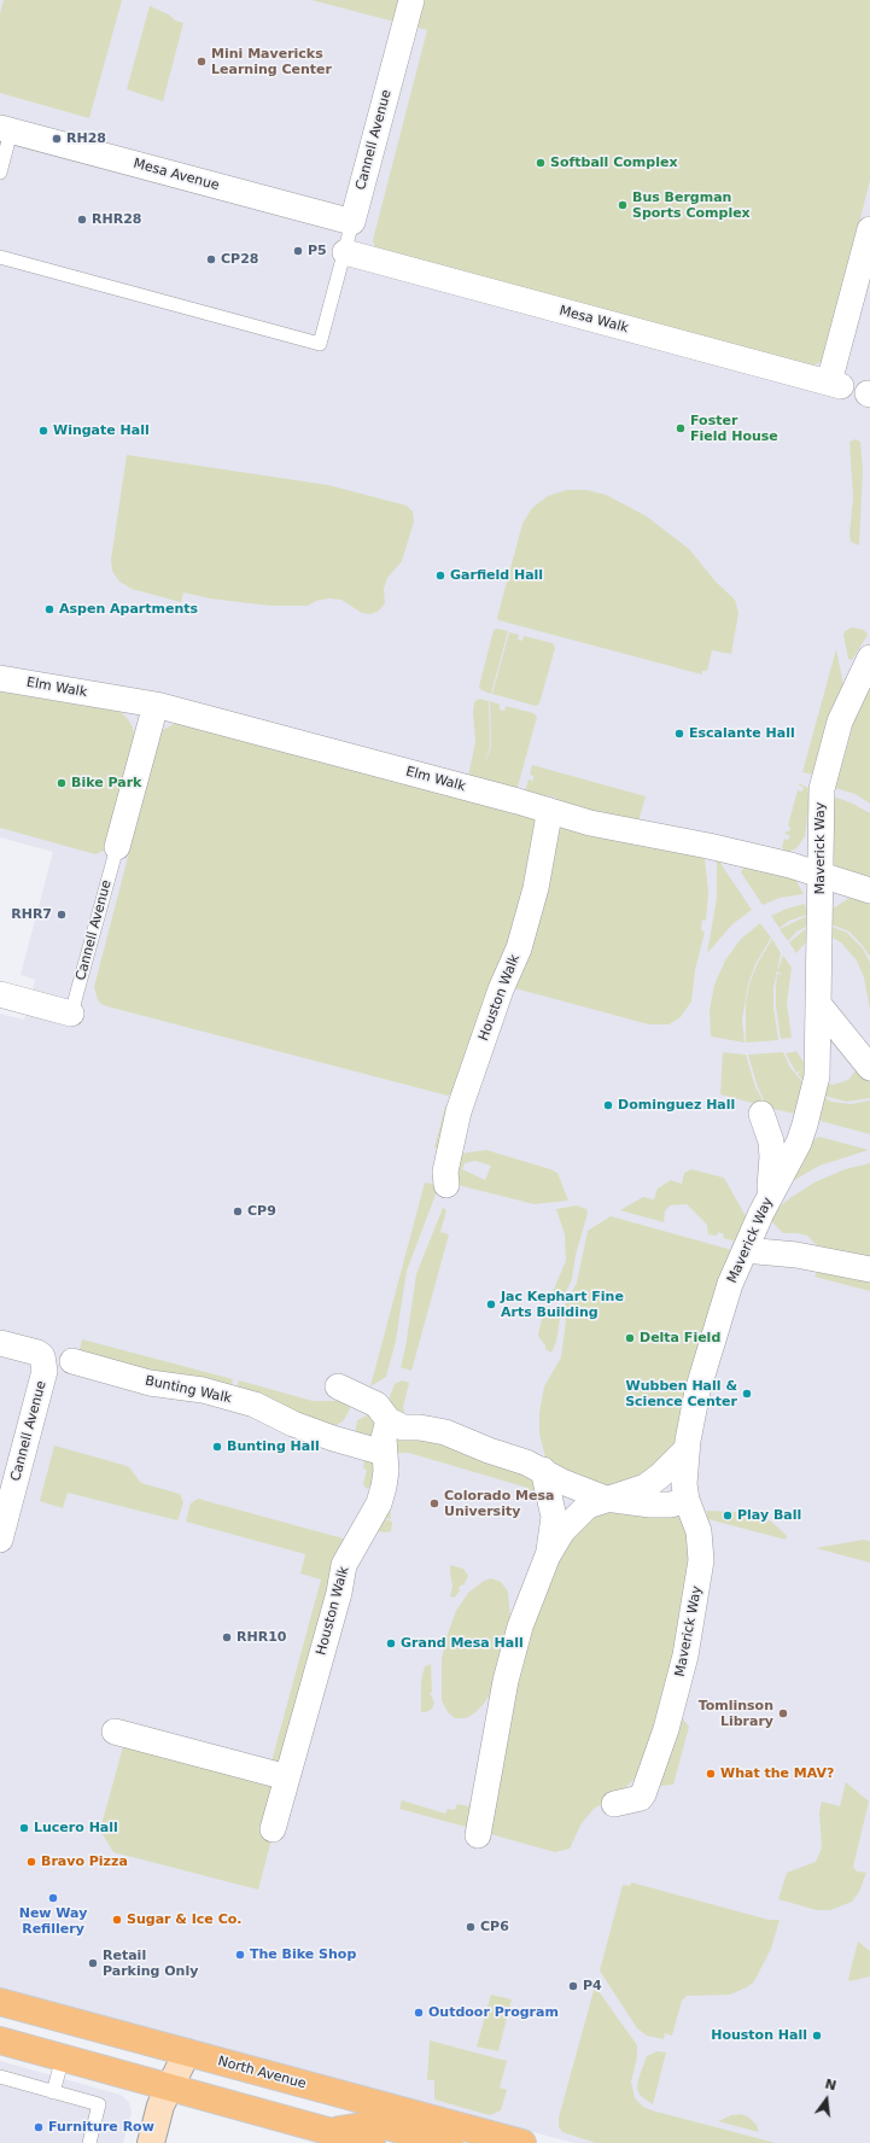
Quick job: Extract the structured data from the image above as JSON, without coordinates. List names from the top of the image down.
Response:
{
  "streets": {
    "main road": ["North Avenue"],
    "street": [
      "Cannell Avenue",
      "Mesa Avenue",
      "Mesa Walk",
      "Elm Walk",
      "Maverick Way",
      "Houston Walk",
      "Bunting Walk"
    ]
  },
  "crossings": [
    ["Cannell Avenue", "Mesa Avenue"],
    ["Elm Walk", "Maverick Way"],
    ["Elm Walk", "Houston Walk"],
    ["Houston Walk", "Bunting Walk"]
  ],
  "places": [
    "Mini Mavericks Learning Center",
    "RH28",
    "Softball Complex",
    "Bus Bergman Sports Complex",
    "RHR28",
    "P5",
    "CP28",
    "Foster Field House",
    "Wingate Hall",
    "Garfield Hall",
    "Aspen Apartments",
    "Escalante Hall",
    "Bike Park",
    "RHR7",
    "Dominguez Hall",
    "CP9",
    "Jac Kephart Fine Arts Building",
    "Delta Field",
    "Wubben Hall & Science Center",
    "Bunting Hall",
    "Colorado Mesa University",
    "Play Ball",
    "RHR10",
    "Grand Mesa Hall",
    "Tomlinson Library",
    "What the MAV?",
    "Lucero Hall",
    "Bravo Pizza",
    "New Way Refillery",
    "Sugar & Ice Co.",
    "CP6",
    "The Bike Shop",
    "Retail Parking Only",
    "P4",
    "Outdoor Program",
    "Houston Hall",
    "Furniture Row"
  ],
  "north": "top"
}
